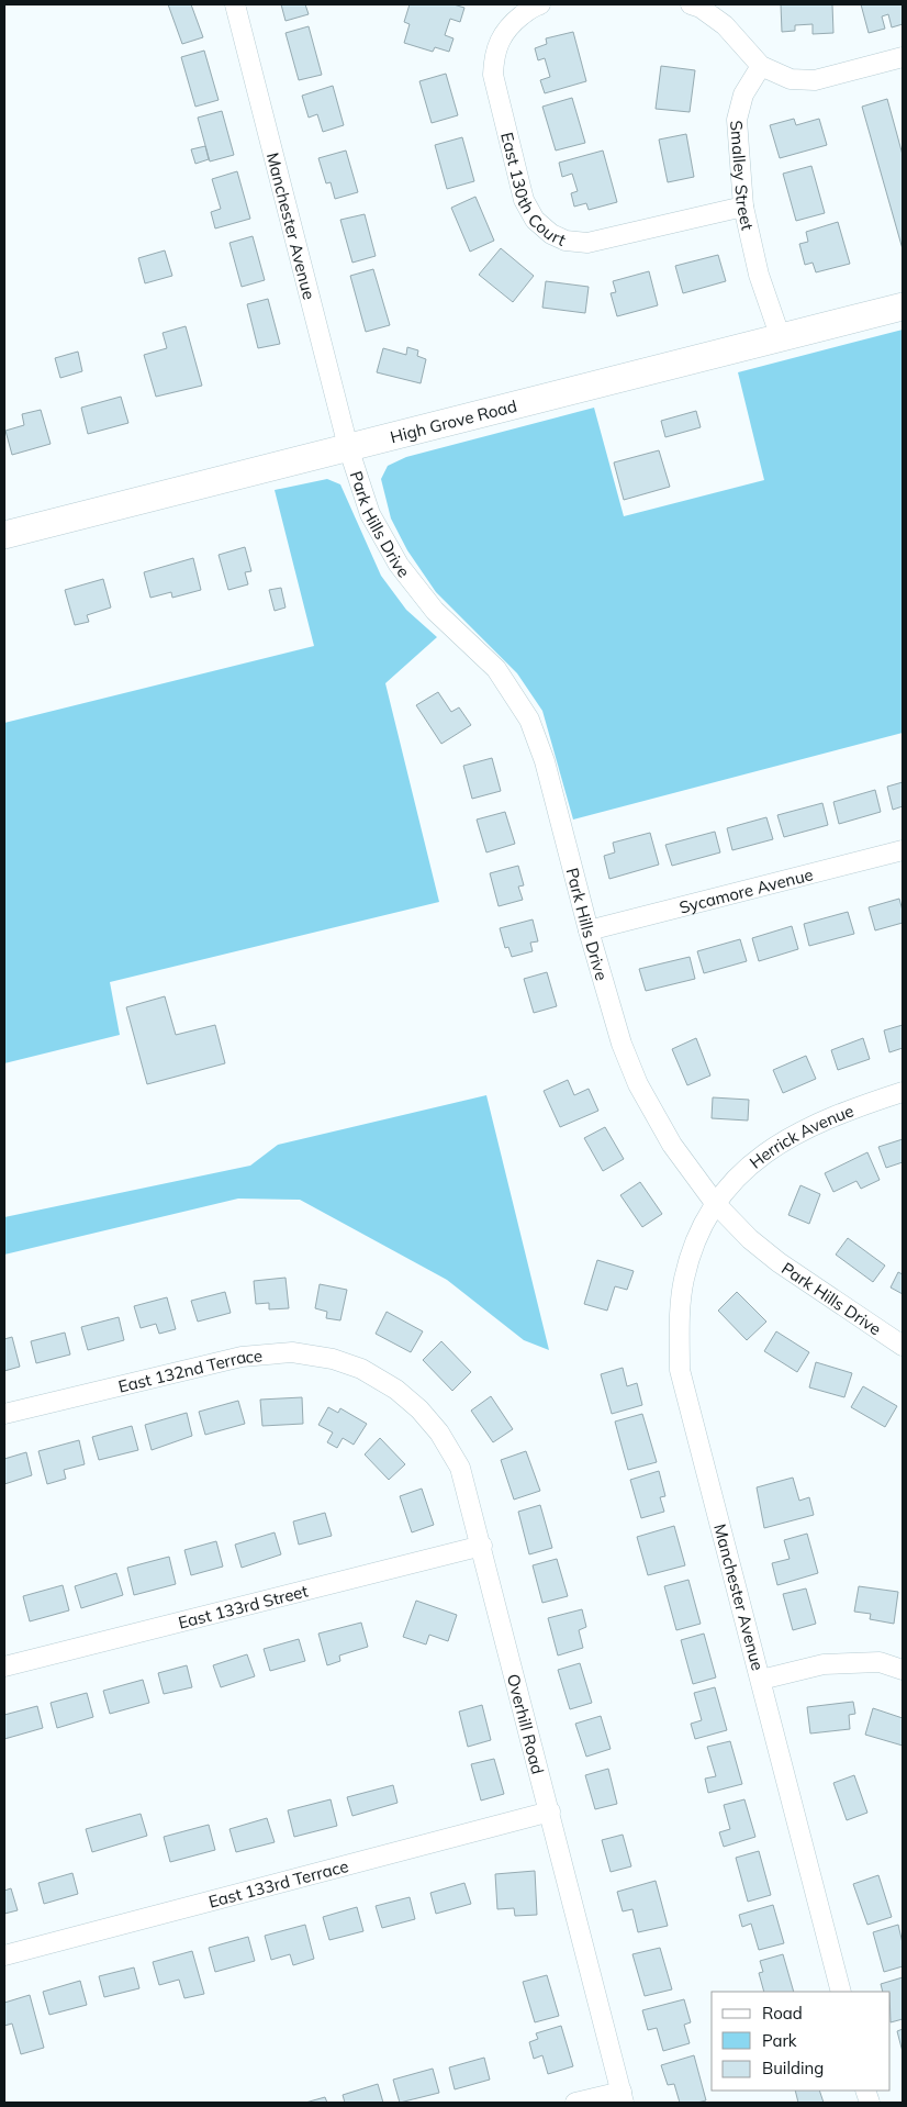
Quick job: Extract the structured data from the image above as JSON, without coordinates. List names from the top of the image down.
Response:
{
  "streets": {
    "main road": ["High Grove Road"],
    "street": [
      "Smalley Street",
      "East 130th Court",
      "Manchester Avenue",
      "Park Hills Drive",
      "Sycamore Avenue",
      "Herrick Avenue",
      "East 132nd Terrace",
      "East 133rd Street",
      "Overhill Road",
      "East 133rd Terrace"
    ]
  },
  "crossings": [
    ["Smalley Street", "East 130th Court"],
    ["Smalley Street", "High Grove Road"],
    ["Manchester Avenue", "High Grove Road"],
    ["Manchester Avenue", "Park Hills Drive"],
    ["Manchester Avenue", "Herrick Avenue"],
    ["High Grove Road", "Park Hills Drive"],
    ["Park Hills Drive", "Sycamore Avenue"],
    ["Park Hills Drive", "Herrick Avenue"],
    ["East 132nd Terrace", "Overhill Road"],
    ["East 133rd Street", "Overhill Road"],
    ["Overhill Road", "East 133rd Terrace"]
  ],
  "legend": ["Road", "Park", "Building"]
}
